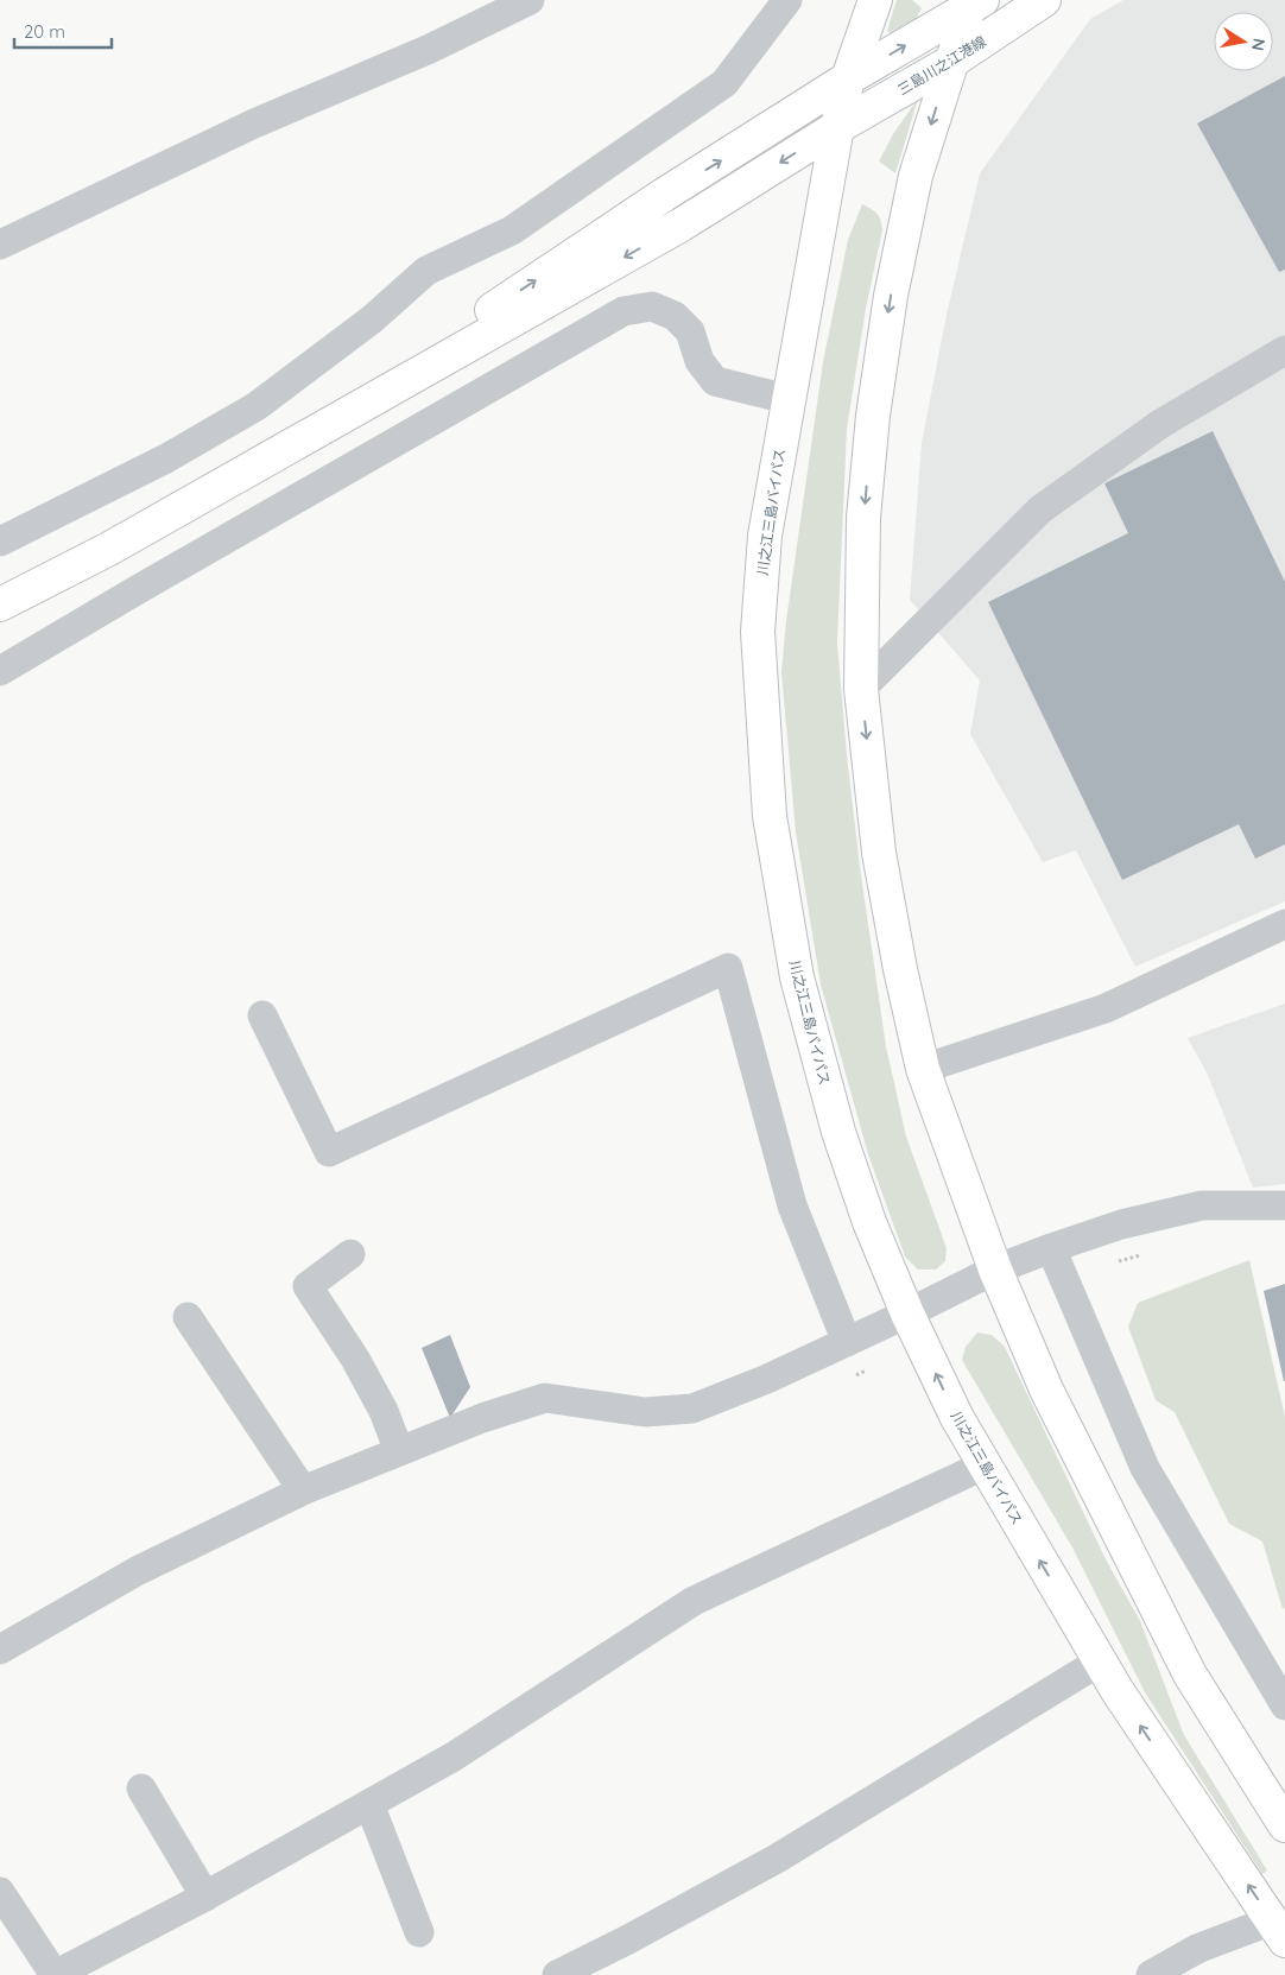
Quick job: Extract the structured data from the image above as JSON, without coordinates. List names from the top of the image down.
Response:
{
  "streets": {
    "main road": ["三島川之江港線", "川之江三島バイパス"]
  },
  "crossings": [
    ["三島川之江港線", "川之江三島バイパス"]
  ],
  "scale_bar": "20 m",
  "north": "right"
}
